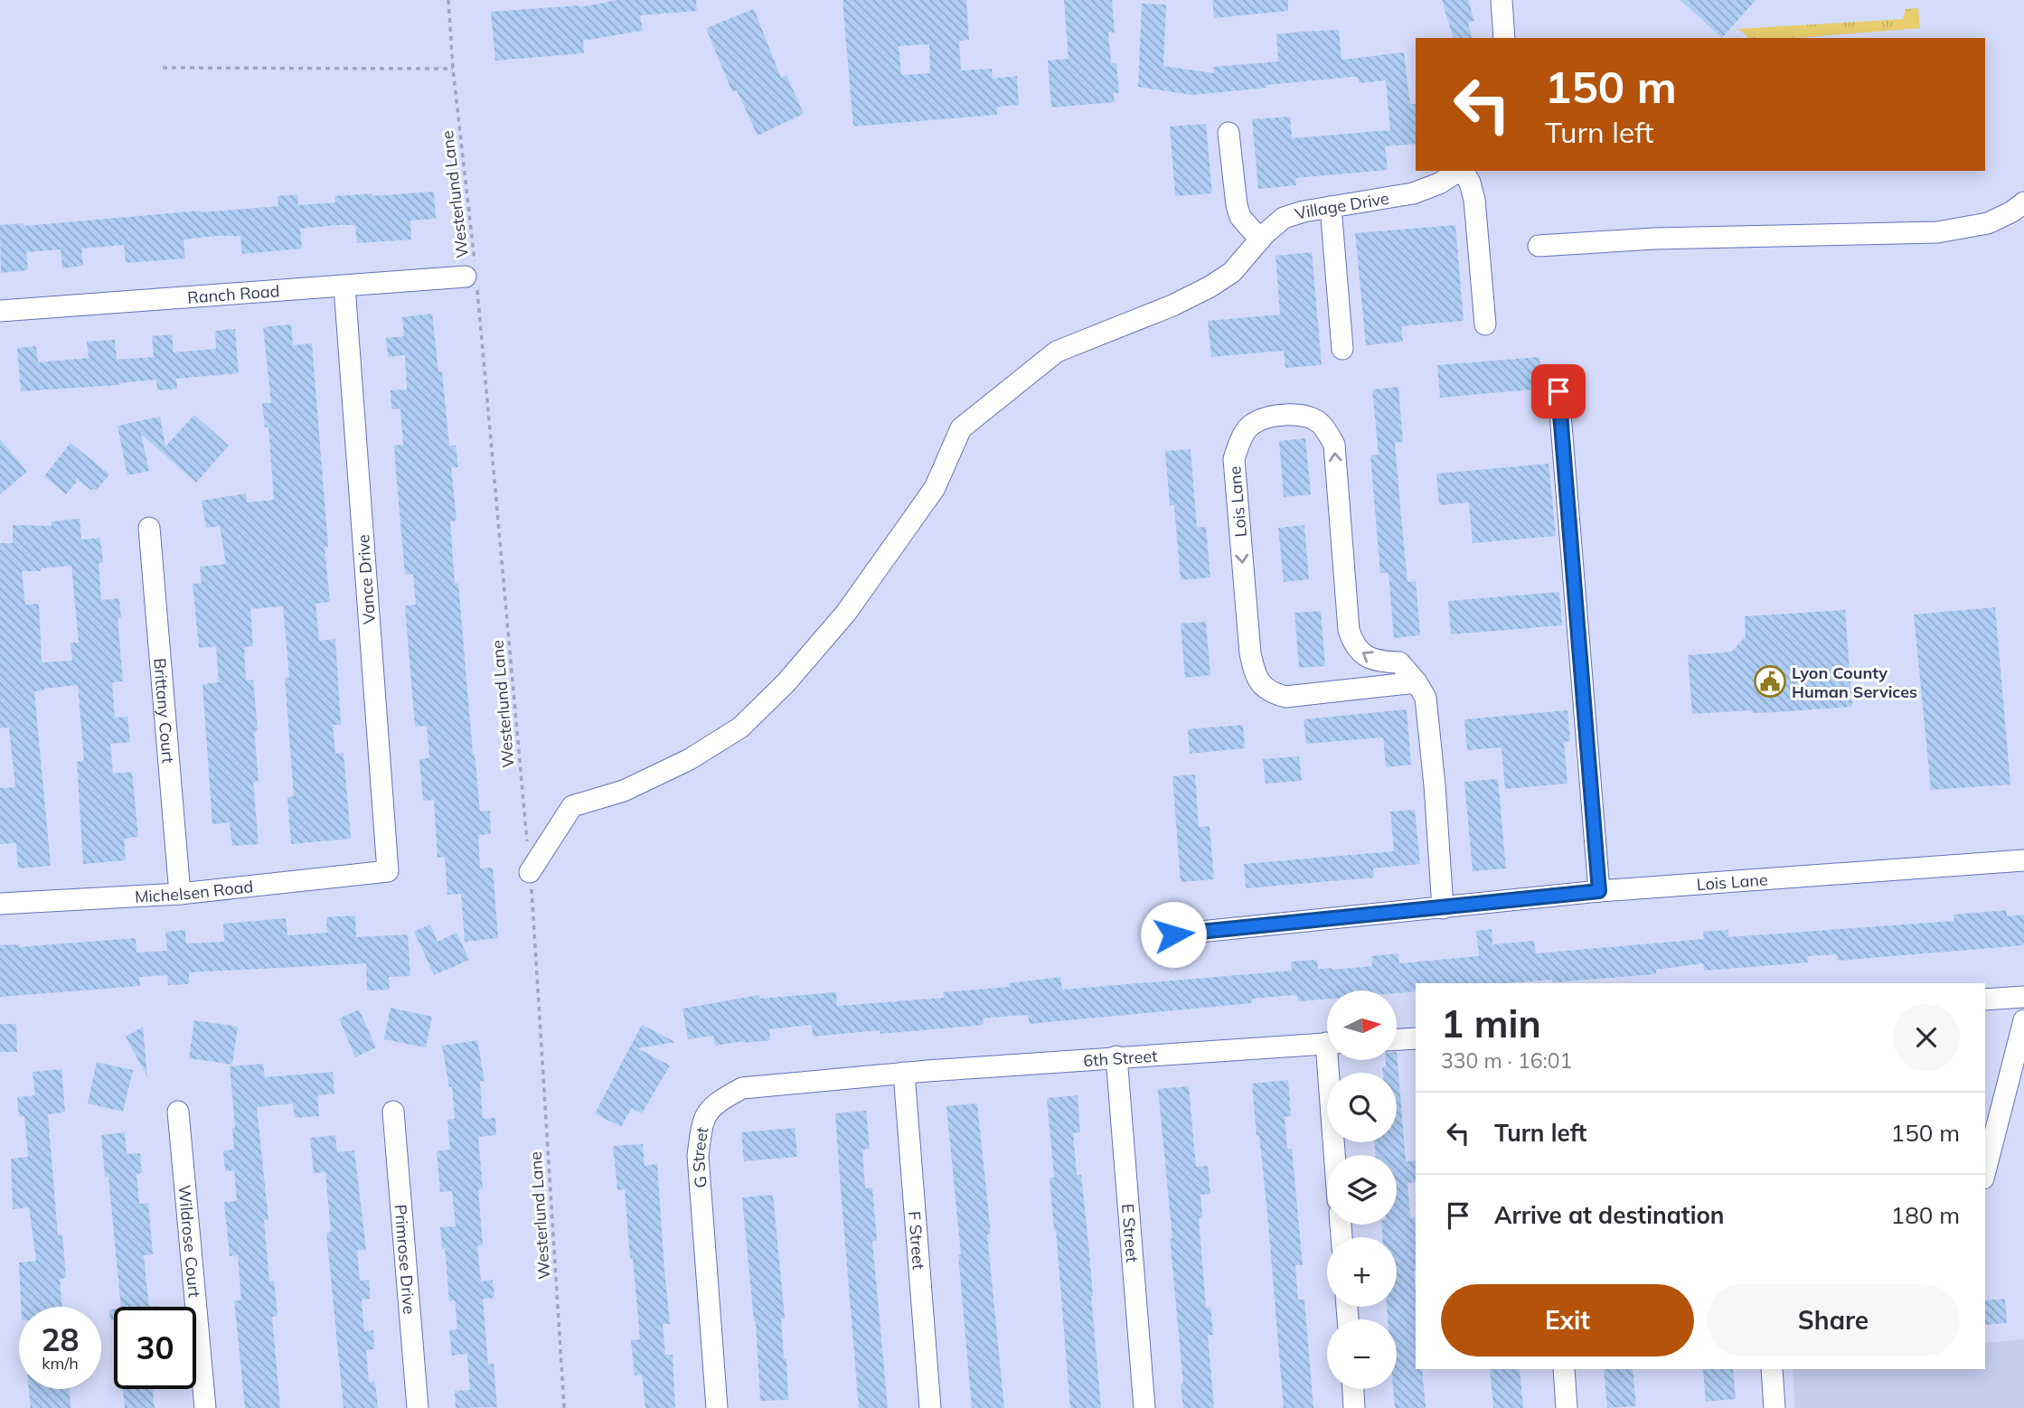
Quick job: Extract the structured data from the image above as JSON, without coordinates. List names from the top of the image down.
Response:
{
  "streets": {
    "street": [
      "Village Drive",
      "Ranch Road",
      "Lois Lane",
      "Vance Drive",
      "Brittany Court",
      "Michelsen Road",
      "6th Street",
      "G Street",
      "E Street",
      "F Street",
      "Wildrose Court",
      "Primrose Drive"
    ],
    "path": ["Westerlund Lane"]
  },
  "crossings": [
    ["Westerlund Lane", "Village Drive"],
    ["Westerlund Lane", "Ranch Road"],
    ["Ranch Road", "Vance Drive"],
    ["Vance Drive", "Michelsen Road"],
    ["Brittany Court", "Michelsen Road"],
    ["6th Street", "G Street"],
    ["6th Street", "E Street"],
    ["6th Street", "F Street"],
    ["G Street", "F Street"]
  ],
  "places": {
    "public building": ["Lyon County Human Services"]
  },
  "north": "right",
  "page": {
    "turn": ["150 m", "Turn left"],
    "heading": ["1 min", "330 m · 16:01"],
    "map_buttons": ["+", "−"],
    "list": [
      {
        "name": "Turn left",
        "value": "150 m"
      },
      {
        "name": "Arrive at destination",
        "value": "180 m"
      }
    ],
    "buttons": ["Exit", "Share"],
    "speed": "28 km/h",
    "limit": "30"
  }
}
